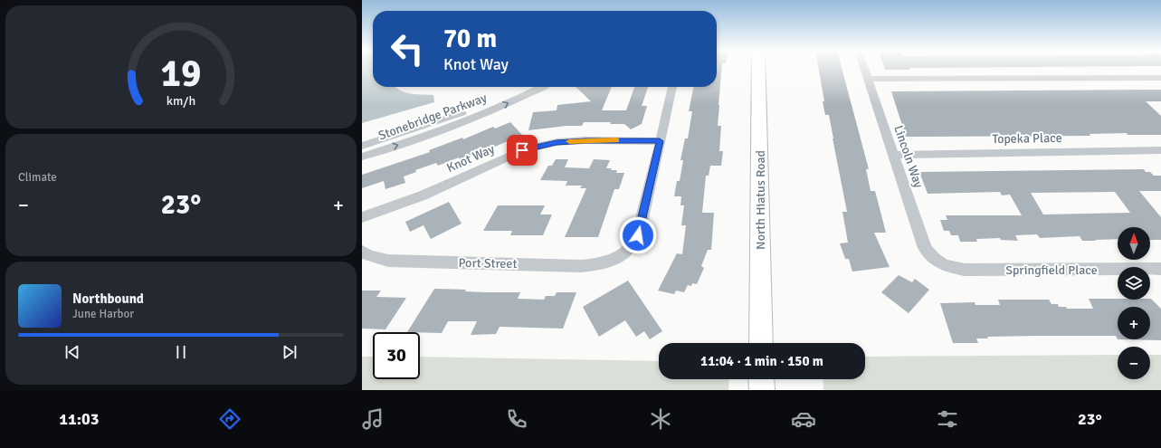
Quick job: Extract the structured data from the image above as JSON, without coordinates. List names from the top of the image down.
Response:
{
  "streets": {
    "street": [
      "Stonebridge Parkway",
      "Topeka Place",
      "Lincoln Way",
      "Knot Way",
      "North Hiatus Road",
      "Port Street",
      "Springfield Place"
    ]
  },
  "crossings": [
    ["Topeka Place", "Lincoln Way"],
    ["Lincoln Way", "Springfield Place"],
    ["Knot Way", "Port Street"]
  ],
  "north": "top",
  "page": {
    "turn": ["70 m", "Knot Way"],
    "tile": "Climate",
    "heat": ["−", "23°", "+"],
    "map_buttons": ["+", "−"],
    "song": ["Northbound", "June Harbor"],
    "limit": "30",
    "trip": "11:04 · 1 min · 150 m",
    "tabs": ["11:03", "23°"],
    "gauge": ["19", "km/h"]
  }
}
